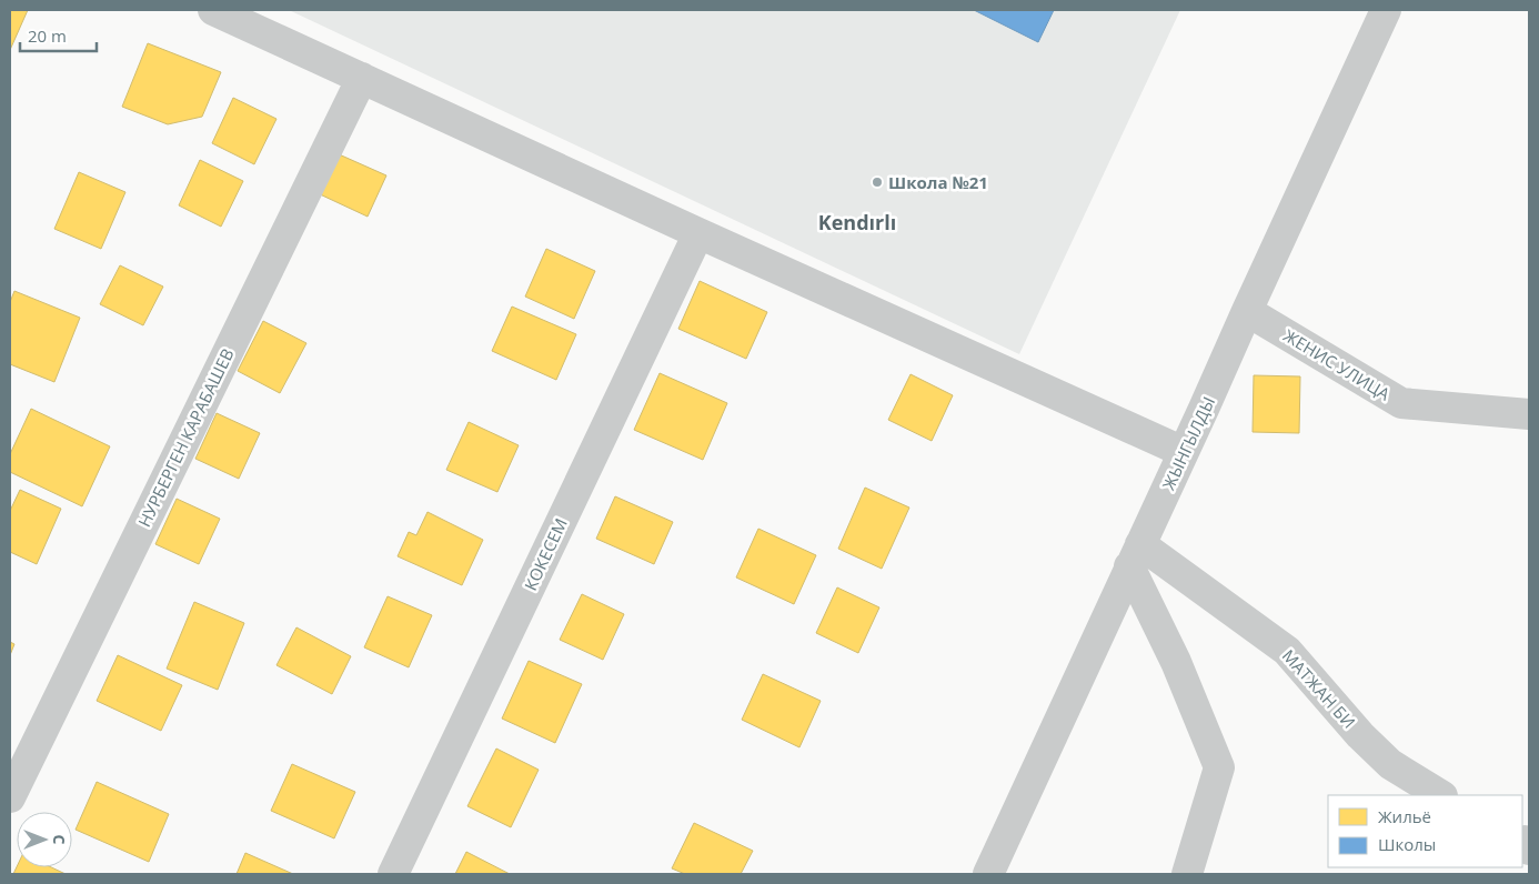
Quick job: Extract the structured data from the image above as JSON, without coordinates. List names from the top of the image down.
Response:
{
  "streets": {
    "street": [
      "ЖЕНИС УЛИЦА",
      "НУРБЕРГЕН КАРАБАШЕВ",
      "ЖЫНГЫЛДЫ",
      "КОКЕСЕМ",
      "МАТЖАН БИ"
    ]
  },
  "crossings": [
    ["ЖЕНИС УЛИЦА", "ЖЫНГЫЛДЫ"],
    ["ЖЫНГЫЛДЫ", "МАТЖАН БИ"]
  ],
  "districts": ["Kendırlı"],
  "places": ["Школа №21"],
  "legend": ["Жильё", "Школы"],
  "scale_bar": "20 m",
  "north": "right"
}
